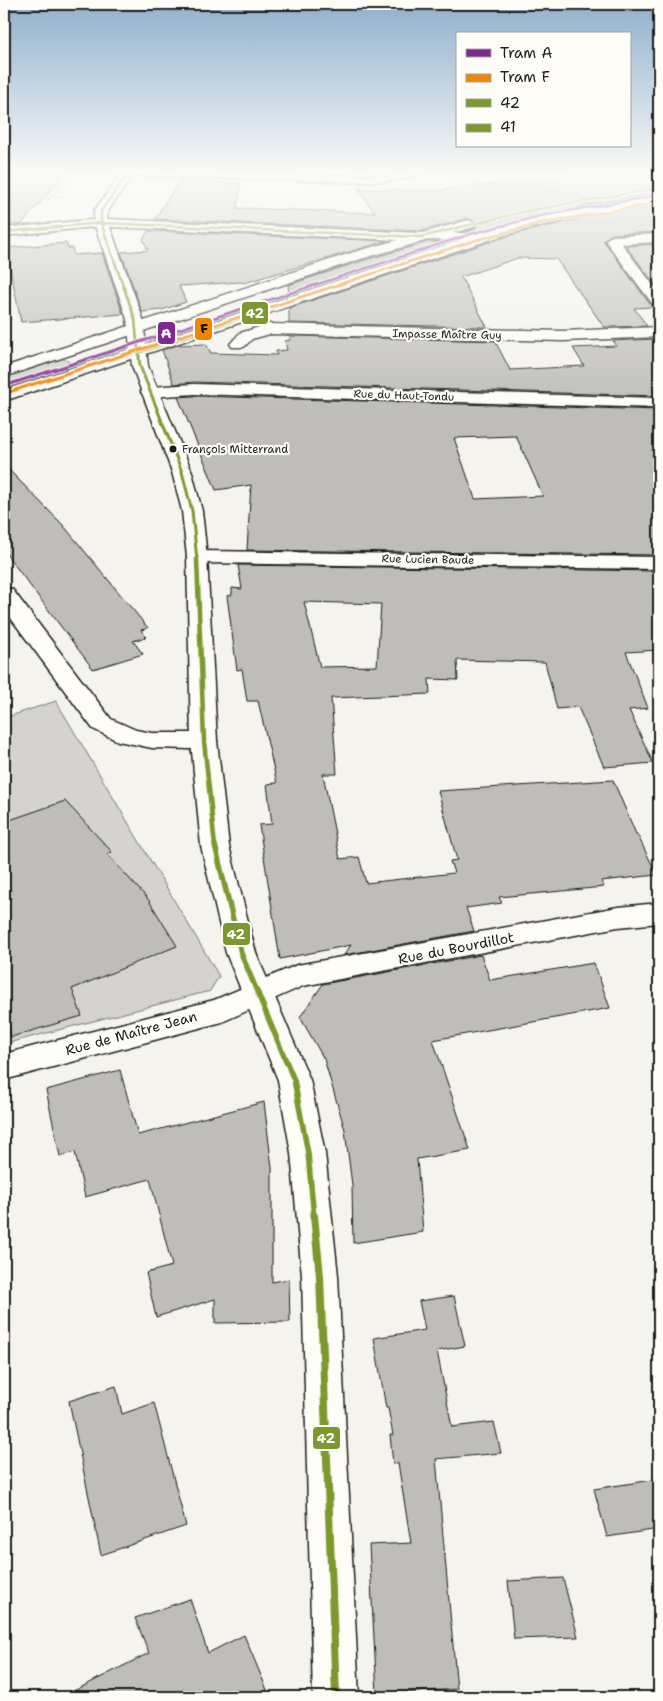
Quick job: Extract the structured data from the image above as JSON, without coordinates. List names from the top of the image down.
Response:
{
  "streets": {
    "street": [
      "Impasse Maître Guy",
      "Rue du Haut-Tondu",
      "Rue Lucien Baude",
      "Rue du Bourdillot",
      "Rue de Maître Jean"
    ]
  },
  "crossings": [
    ["Rue du Bourdillot", "Rue de Maître Jean"]
  ],
  "places": ["François Mitterrand"],
  "lines": ["tram line A", "tram line F", "transit line 42"],
  "legend": [
    "Tram A",
    "Tram F",
    "42",
    "41"
  ]
}
